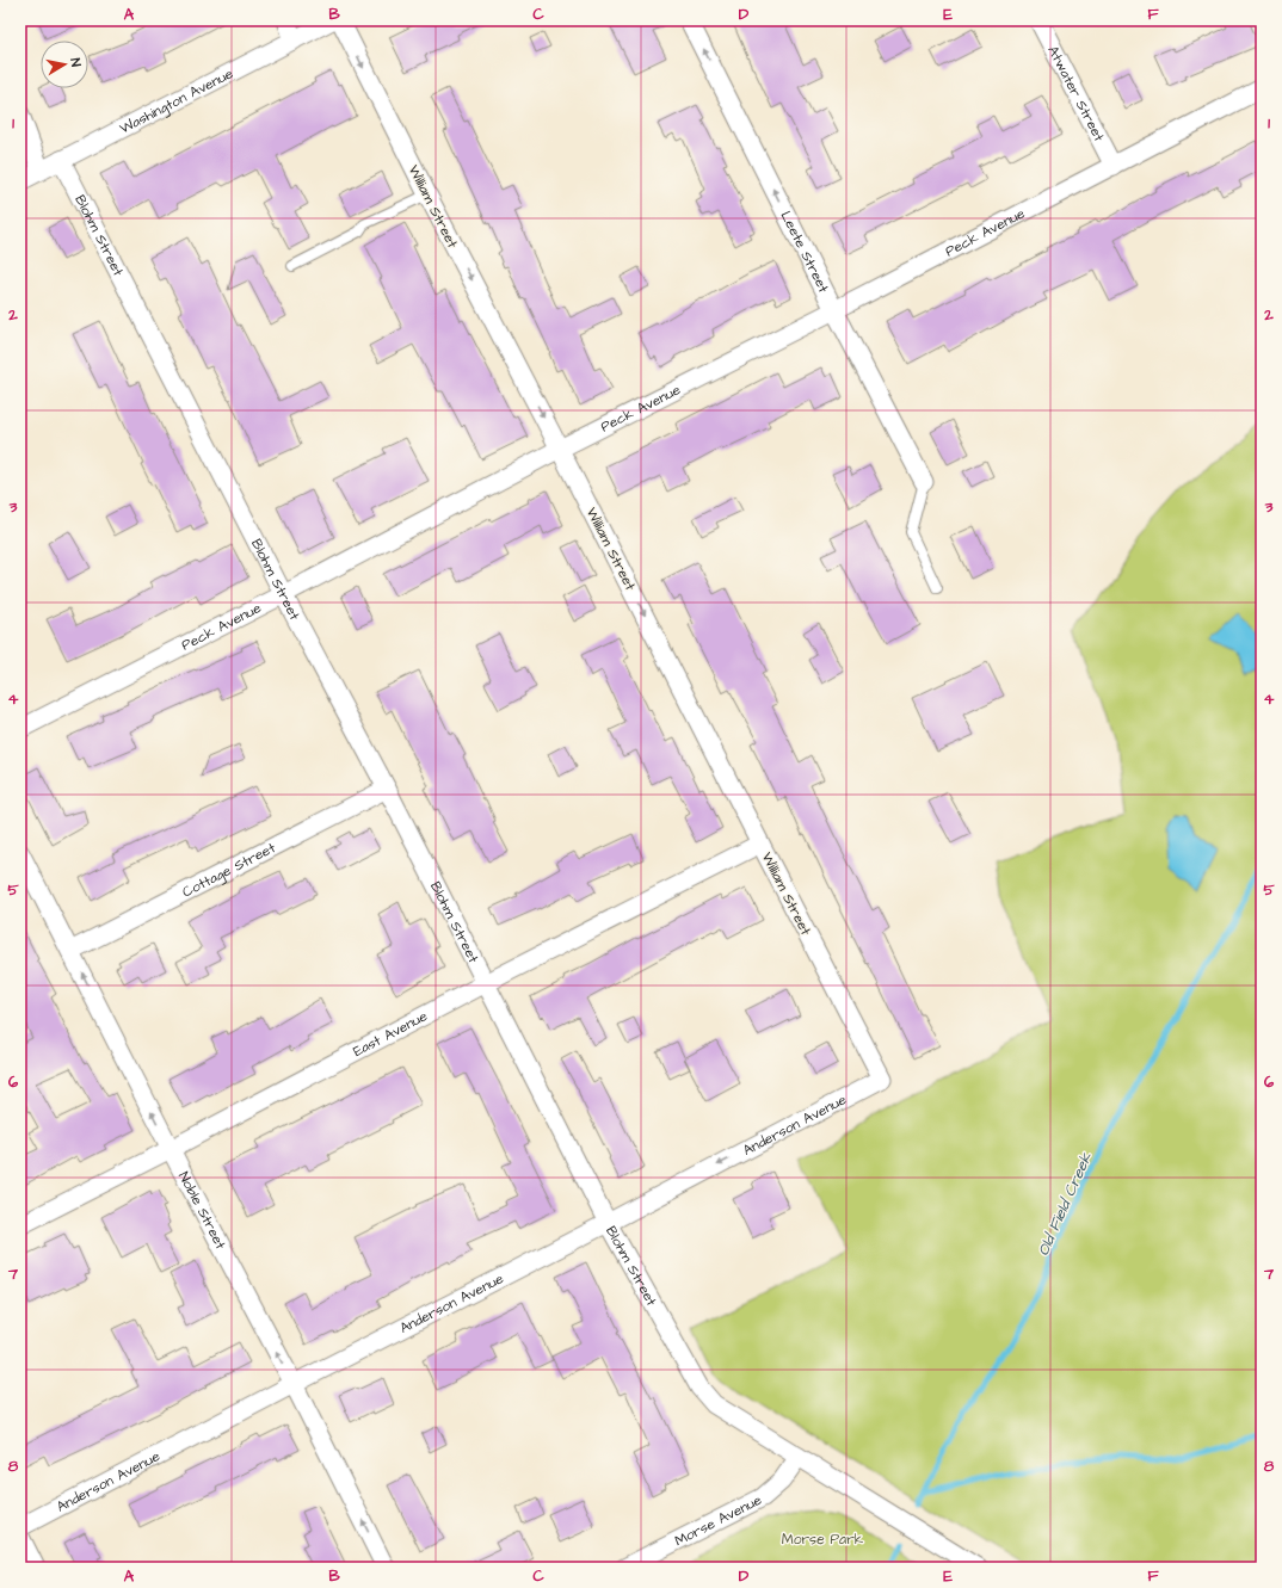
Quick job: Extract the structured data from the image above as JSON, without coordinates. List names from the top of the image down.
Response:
{
  "streets": {
    "street": [
      "Atwater Street",
      "Washington Avenue",
      "William Street",
      "Peck Avenue",
      "Blohm Street",
      "Leete Street",
      "Cottage Street",
      "East Avenue",
      "Anderson Avenue",
      "Noble Street",
      "Morse Avenue"
    ]
  },
  "crossings": [
    ["Atwater Street", "Peck Avenue"],
    ["Washington Avenue", "Blohm Street"],
    ["William Street", "Peck Avenue"],
    ["William Street", "East Avenue"],
    ["William Street", "Anderson Avenue"],
    ["Peck Avenue", "Blohm Street"],
    ["Peck Avenue", "Leete Street"],
    ["Blohm Street", "Cottage Street"],
    ["Blohm Street", "East Avenue"],
    ["Blohm Street", "Anderson Avenue"],
    ["Blohm Street", "Morse Avenue"],
    ["Cottage Street", "Noble Street"],
    ["East Avenue", "Noble Street"],
    ["Anderson Avenue", "Noble Street"]
  ],
  "one_way": ["William Street", "Leete Street", "Noble Street"],
  "water": ["Old Field Creek"],
  "parks": ["Morse Park"],
  "north": "right",
  "grid": {
    "columns": [
      "A",
      "B",
      "C",
      "D",
      "E",
      "F"
    ],
    "rows": [
      "1",
      "2",
      "3",
      "4",
      "5",
      "6",
      "7",
      "8"
    ]
  }
}
